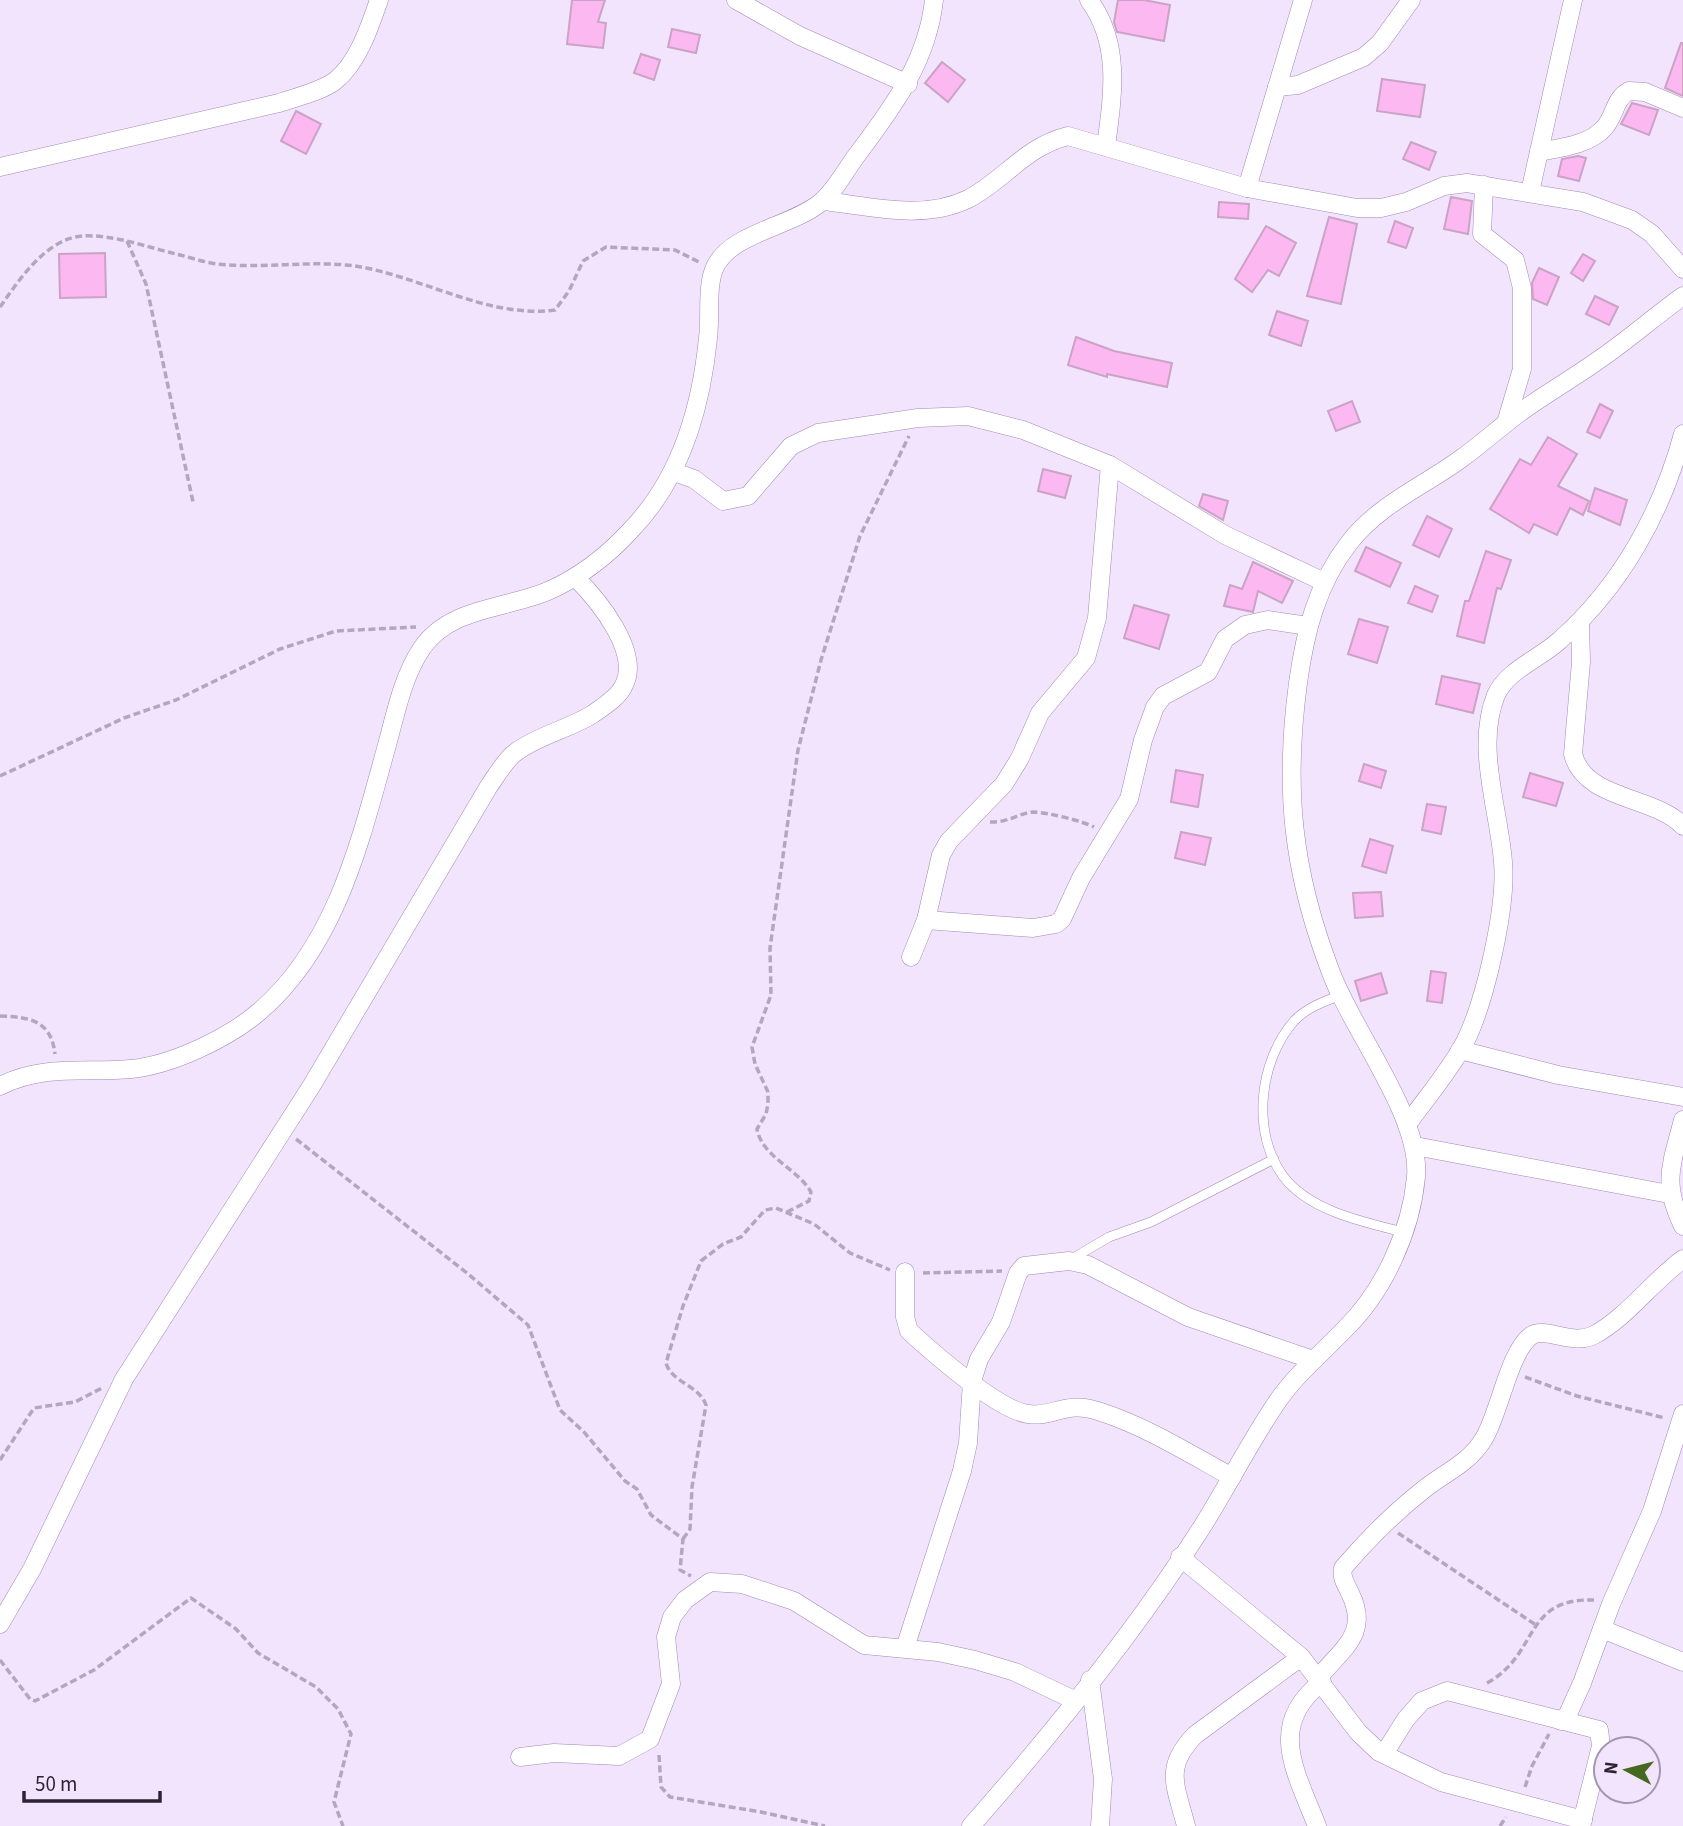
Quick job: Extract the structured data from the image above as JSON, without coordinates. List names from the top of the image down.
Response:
{
  "scale_bar": "50 m",
  "north": "left"
}
